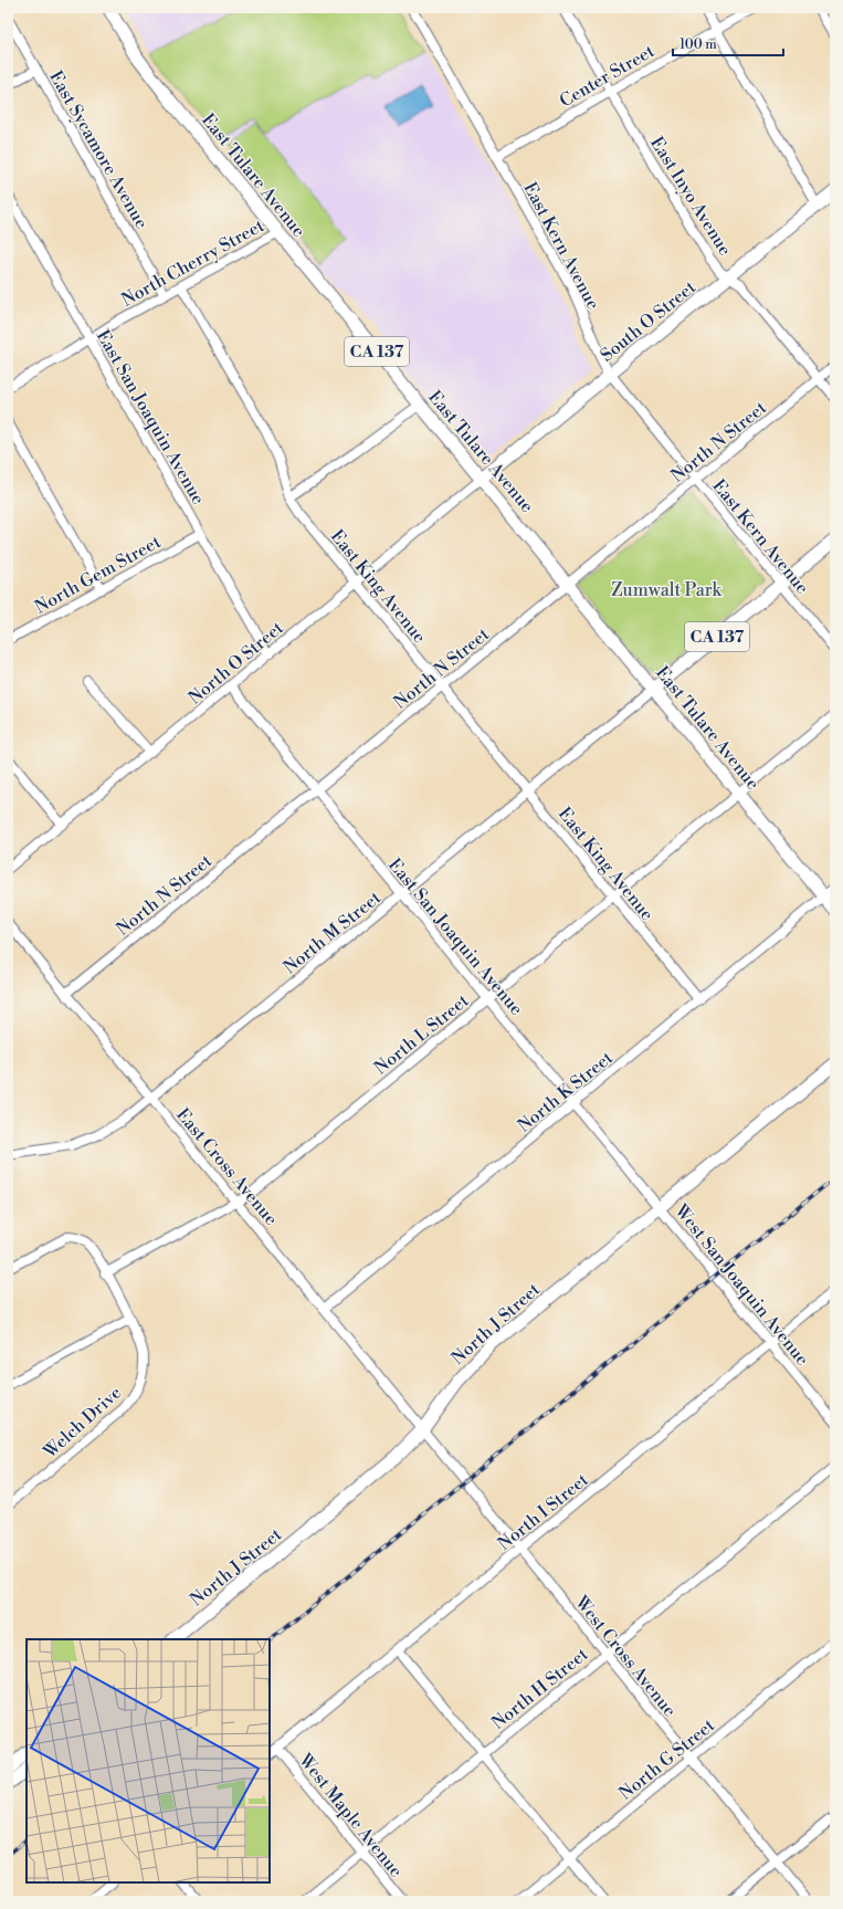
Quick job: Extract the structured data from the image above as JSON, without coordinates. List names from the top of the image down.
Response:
{
  "streets": {
    "main road": [
      "East Tulare Avenue",
      "South O Street",
      "CA 137",
      "North J Street"
    ],
    "street": [
      "Center Street",
      "East Sycamore Avenue",
      "East Inyo Avenue",
      "East Kern Avenue",
      "North Cherry Street",
      "East San Joaquin Avenue",
      "North N Street",
      "North Gem Street",
      "East King Avenue",
      "North O Street",
      "North M Street",
      "North L Street",
      "North K Street",
      "East Cross Avenue",
      "West San Joaquin Avenue",
      "Welch Drive",
      "North I Street",
      "West Cross Avenue",
      "North H Street",
      "North G Street",
      "West Maple Avenue"
    ]
  },
  "crossings": [
    ["Center Street", "East Inyo Avenue"],
    ["Center Street", "East Kern Avenue"],
    ["East Sycamore Avenue", "North Cherry Street"],
    ["East Tulare Avenue", "North Cherry Street"],
    ["East Tulare Avenue", "South O Street"],
    ["East Tulare Avenue", "CA 137"],
    ["East Tulare Avenue", "North N Street"],
    ["East Tulare Avenue", "North O Street"],
    ["East Tulare Avenue", "North M Street"],
    ["East Tulare Avenue", "North L Street"],
    ["East Tulare Avenue", "North K Street"],
    ["East Inyo Avenue", "South O Street"],
    ["East Inyo Avenue", "North N Street"],
    ["East Kern Avenue", "South O Street"],
    ["East Kern Avenue", "CA 137"],
    ["East Kern Avenue", "North N Street"],
    ["North Cherry Street", "East San Joaquin Avenue"],
    ["North Cherry Street", "East King Avenue"],
    ["South O Street", "North O Street"],
    ["CA 137", "North M Street"],
    ["East San Joaquin Avenue", "North N Street"],
    ["East San Joaquin Avenue", "North Gem Street"],
    ["East San Joaquin Avenue", "North O Street"],
    ["East San Joaquin Avenue", "North M Street"],
    ["East San Joaquin Avenue", "North L Street"],
    ["East San Joaquin Avenue", "North K Street"],
    ["East San Joaquin Avenue", "West San Joaquin Avenue"],
    ["East San Joaquin Avenue", "North J Street"],
    ["North N Street", "East King Avenue"],
    ["North N Street", "East Cross Avenue"],
    ["East King Avenue", "North O Street"],
    ["East King Avenue", "North M Street"],
    ["East King Avenue", "North L Street"],
    ["East King Avenue", "North K Street"],
    ["North M Street", "East Cross Avenue"],
    ["North L Street", "East Cross Avenue"],
    ["North L Street", "Welch Drive"],
    ["North K Street", "East Cross Avenue"],
    ["East Cross Avenue", "North J Street"],
    ["East Cross Avenue", "West Cross Avenue"],
    ["West San Joaquin Avenue", "North J Street"],
    ["West San Joaquin Avenue", "North I Street"],
    ["North J Street", "West Cross Avenue"],
    ["North I Street", "West Cross Avenue"],
    ["North I Street", "West Maple Avenue"],
    ["West Cross Avenue", "North H Street"],
    ["West Cross Avenue", "North G Street"],
    ["North H Street", "West Maple Avenue"]
  ],
  "parks": ["Zumwalt Park"],
  "scale_bar": "100 m"
}
